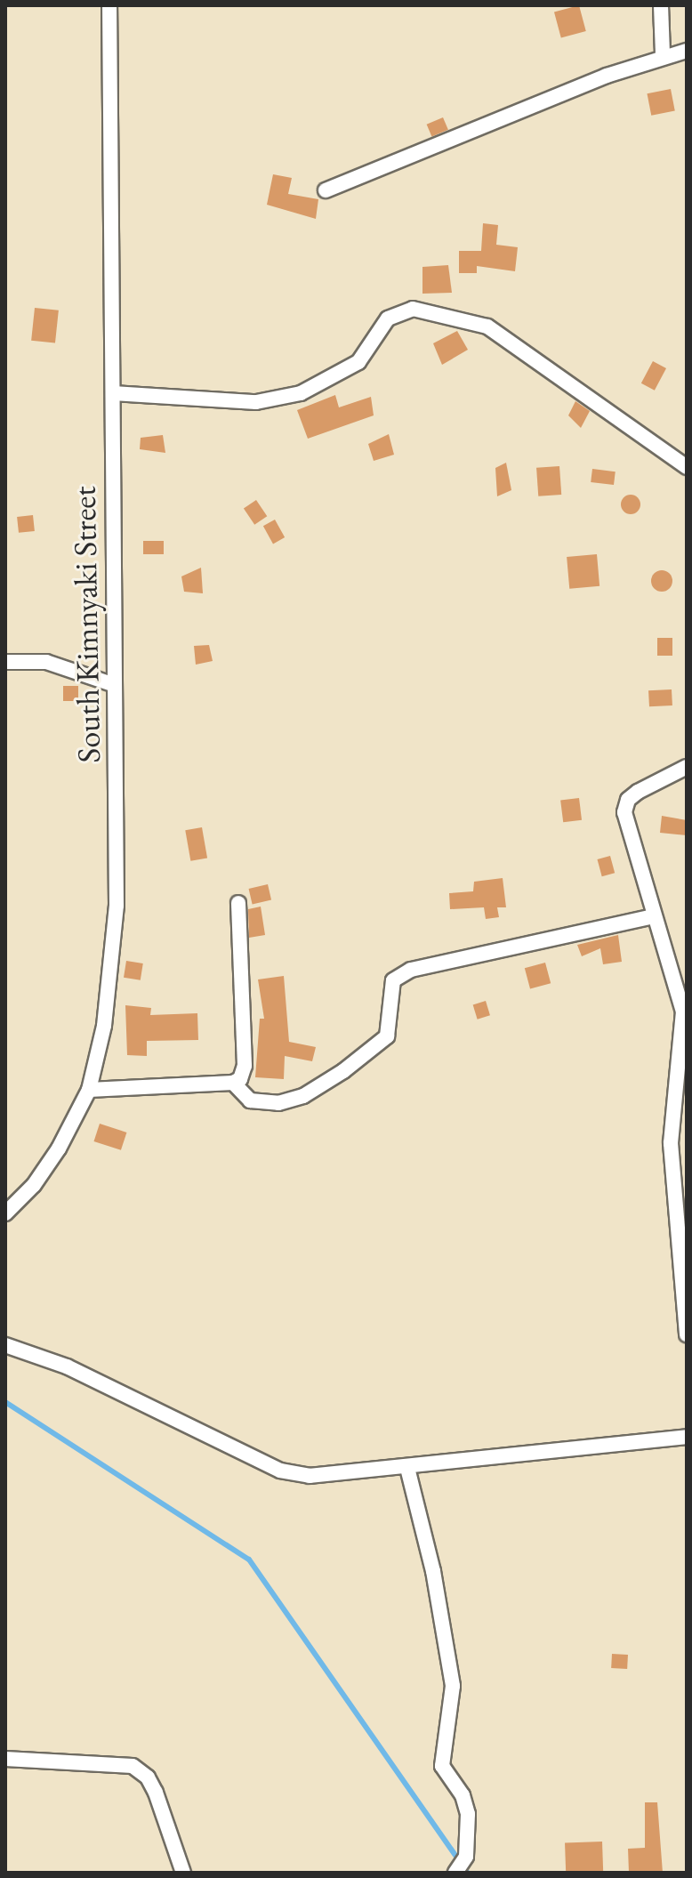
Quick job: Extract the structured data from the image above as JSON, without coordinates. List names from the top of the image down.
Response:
{
  "streets": {
    "street": ["South Kimnyaki Street"]
  }
}
